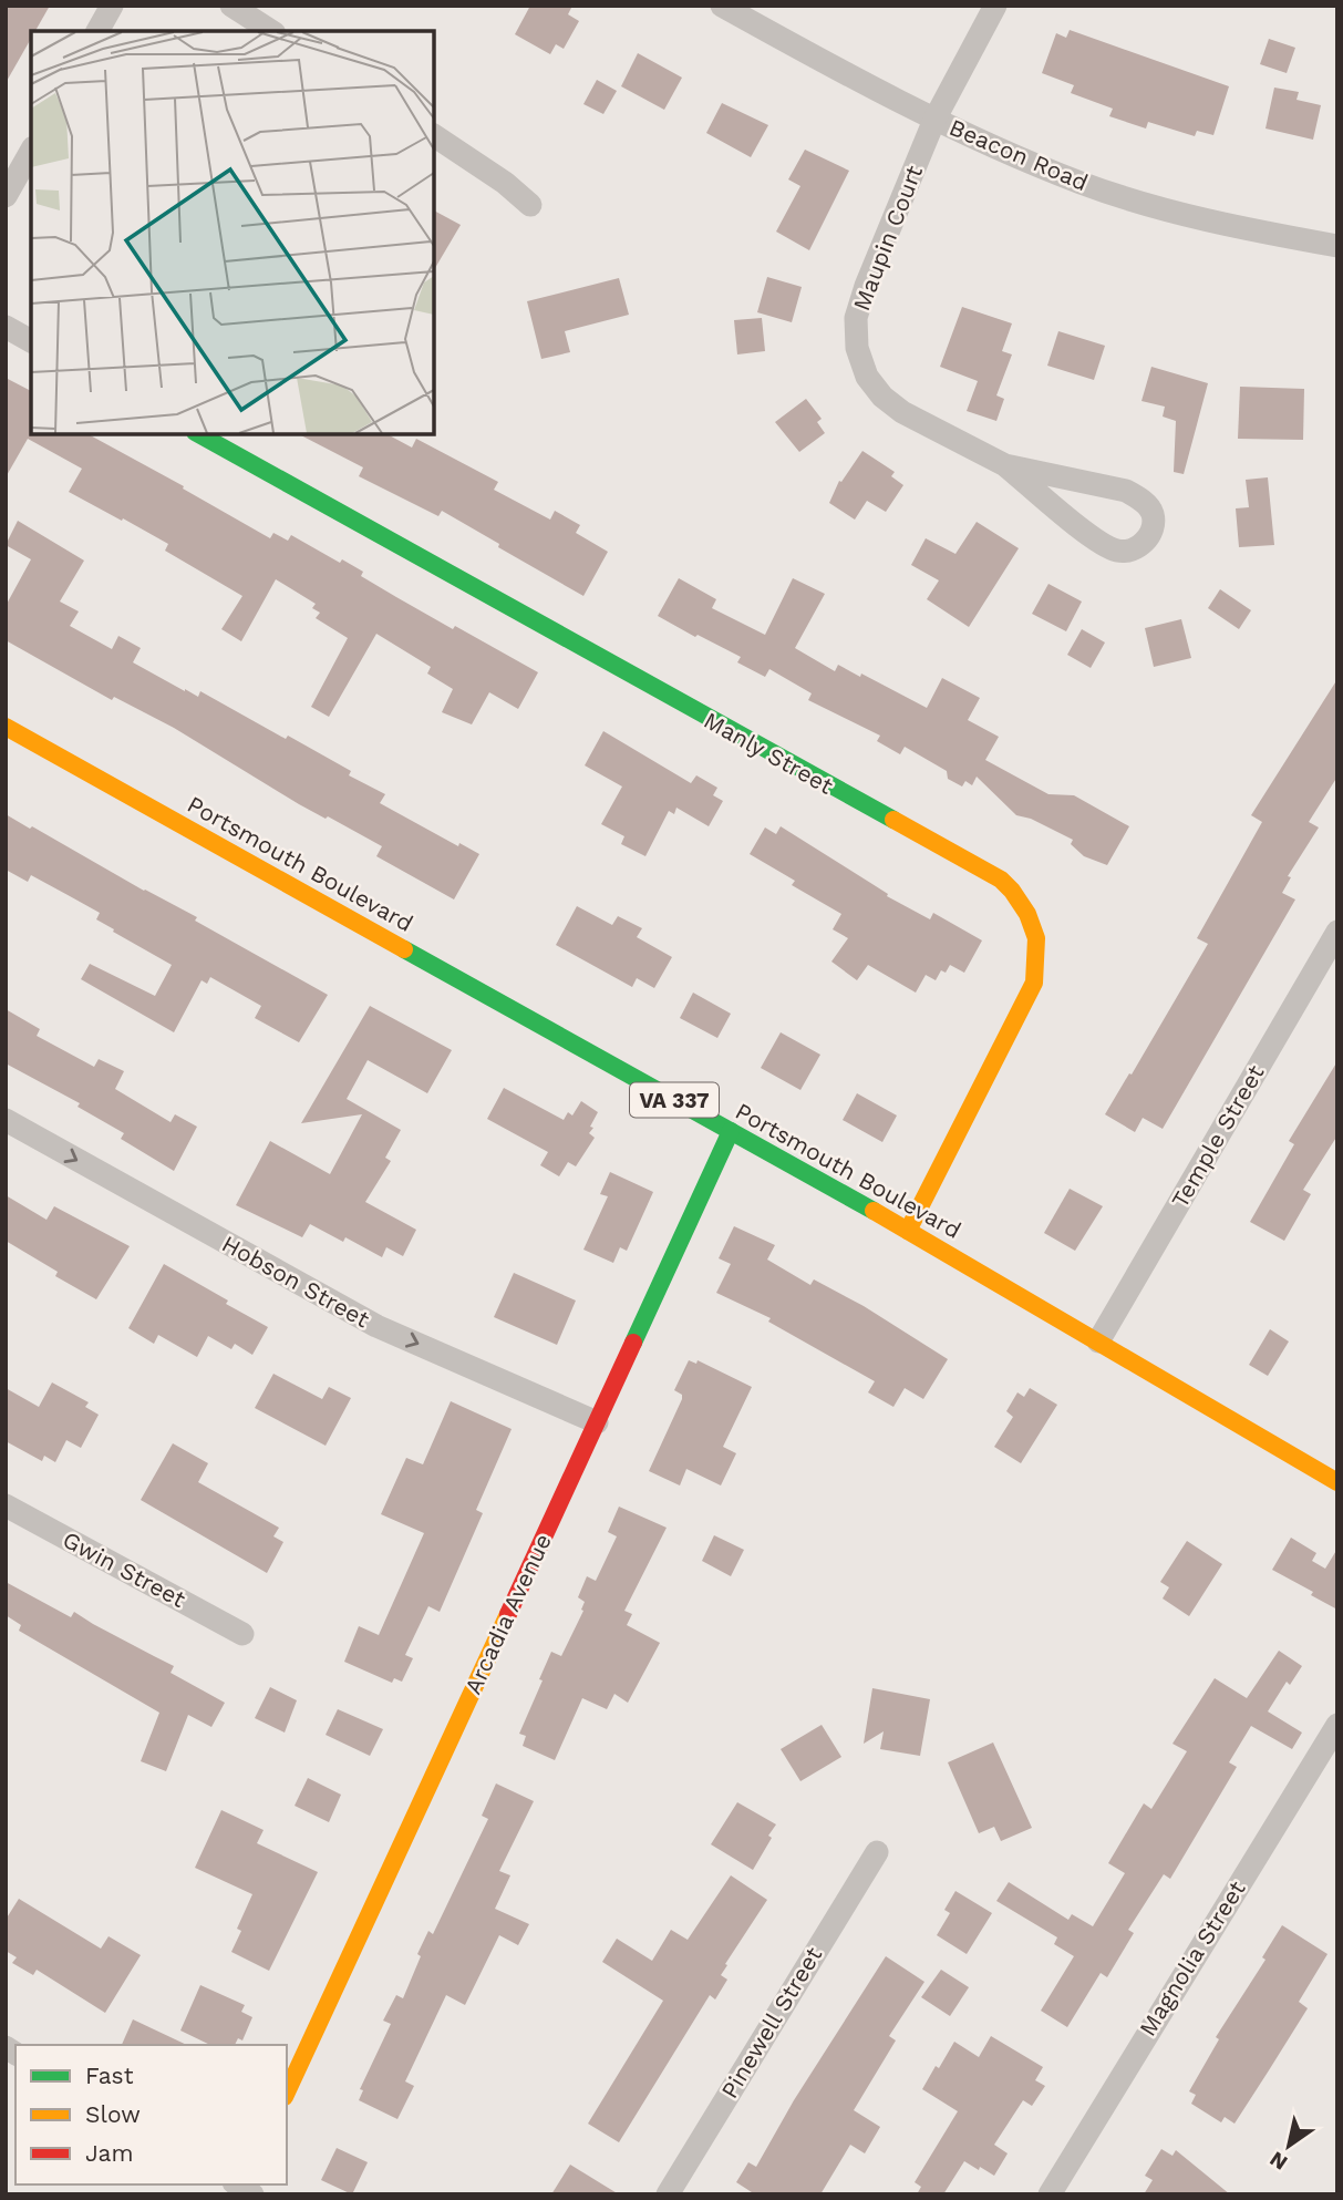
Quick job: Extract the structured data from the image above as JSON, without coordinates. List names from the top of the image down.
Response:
{
  "streets": {
    "street": [
      "Beacon Road",
      "Maupin Court",
      "Manly Street",
      "Portsmouth Boulevard",
      "VA 337",
      "Temple Street",
      "Hobson Street",
      "Gwin Street",
      "Arcadia Avenue",
      "Magnolia Street",
      "Pinewell Street"
    ]
  },
  "crossings": [
    ["Beacon Road", "Maupin Court"],
    ["Manly Street", "Portsmouth Boulevard"],
    ["Portsmouth Boulevard", "Temple Street"],
    ["Portsmouth Boulevard", "Arcadia Avenue"],
    ["Hobson Street", "Arcadia Avenue"]
  ],
  "one_way": ["Hobson Street"],
  "legend": ["Fast", "Slow", "Jam"],
  "north": "bottom left"
}
